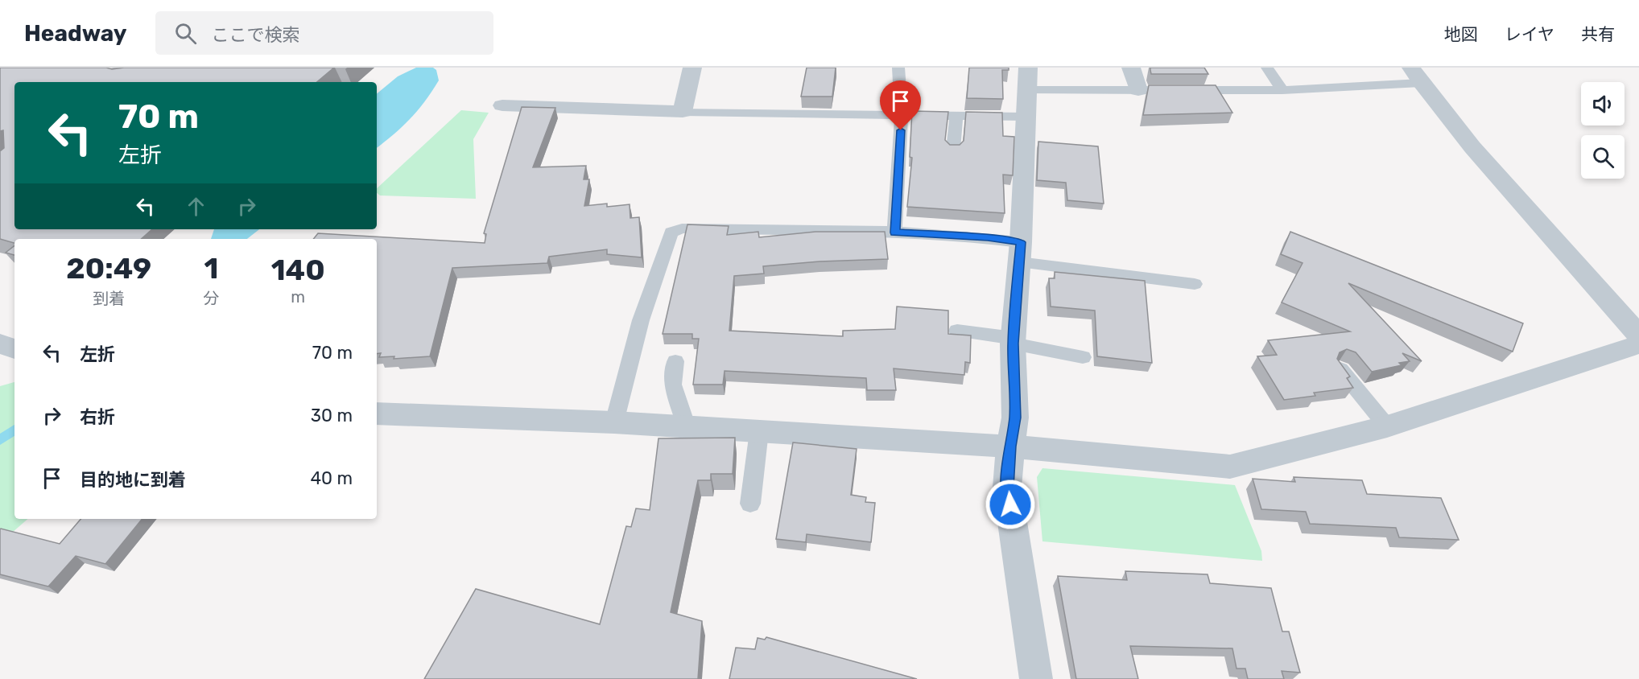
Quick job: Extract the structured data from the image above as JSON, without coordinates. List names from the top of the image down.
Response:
{
  "page": {
    "header": "Headway",
    "search": "ここで検索",
    "nav": ["地図", "レイヤ", "共有"],
    "turn": ["70 m", "左折"],
    "eta": [
      "20:49",
      "到着",
      "1",
      "分",
      "140",
      "m"
    ],
    "list": [
      {
        "name": "左折",
        "value": "70 m"
      },
      {
        "name": "右折",
        "value": "30 m"
      },
      {
        "name": "目的地に到着",
        "value": "40 m"
      }
    ]
  }
}
